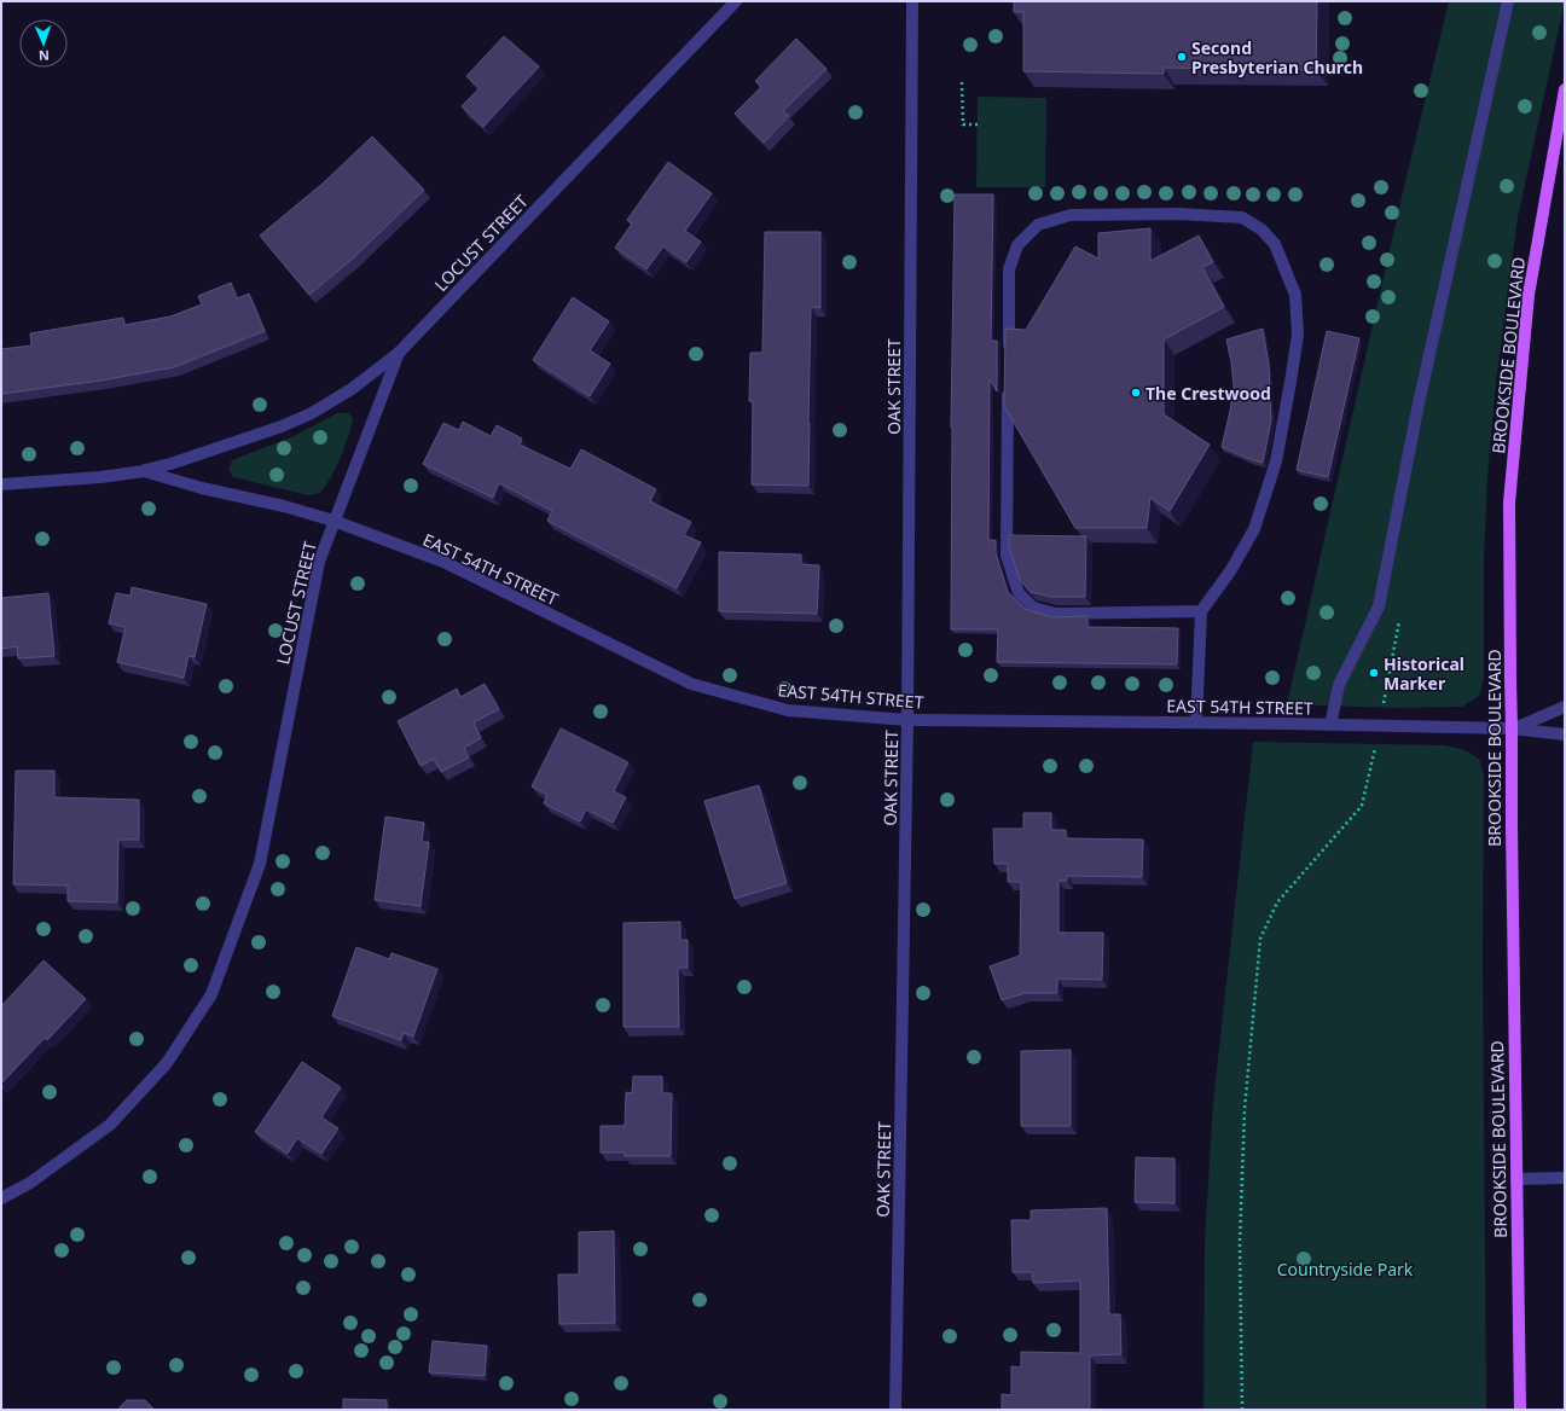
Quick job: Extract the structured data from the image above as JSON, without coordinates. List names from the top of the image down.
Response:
{
  "streets": {
    "main road": ["BROOKSIDE BOULEVARD"],
    "street": ["LOCUST STREET", "OAK STREET", "EAST 54TH STREET"]
  },
  "crossings": [
    ["LOCUST STREET", "EAST 54TH STREET"],
    ["BROOKSIDE BOULEVARD", "EAST 54TH STREET"],
    ["OAK STREET", "EAST 54TH STREET"]
  ],
  "parks": ["Countryside Park"],
  "places": ["Second Presbyterian Church", "The Crestwood", "Historical Marker"],
  "north": "bottom"
}
